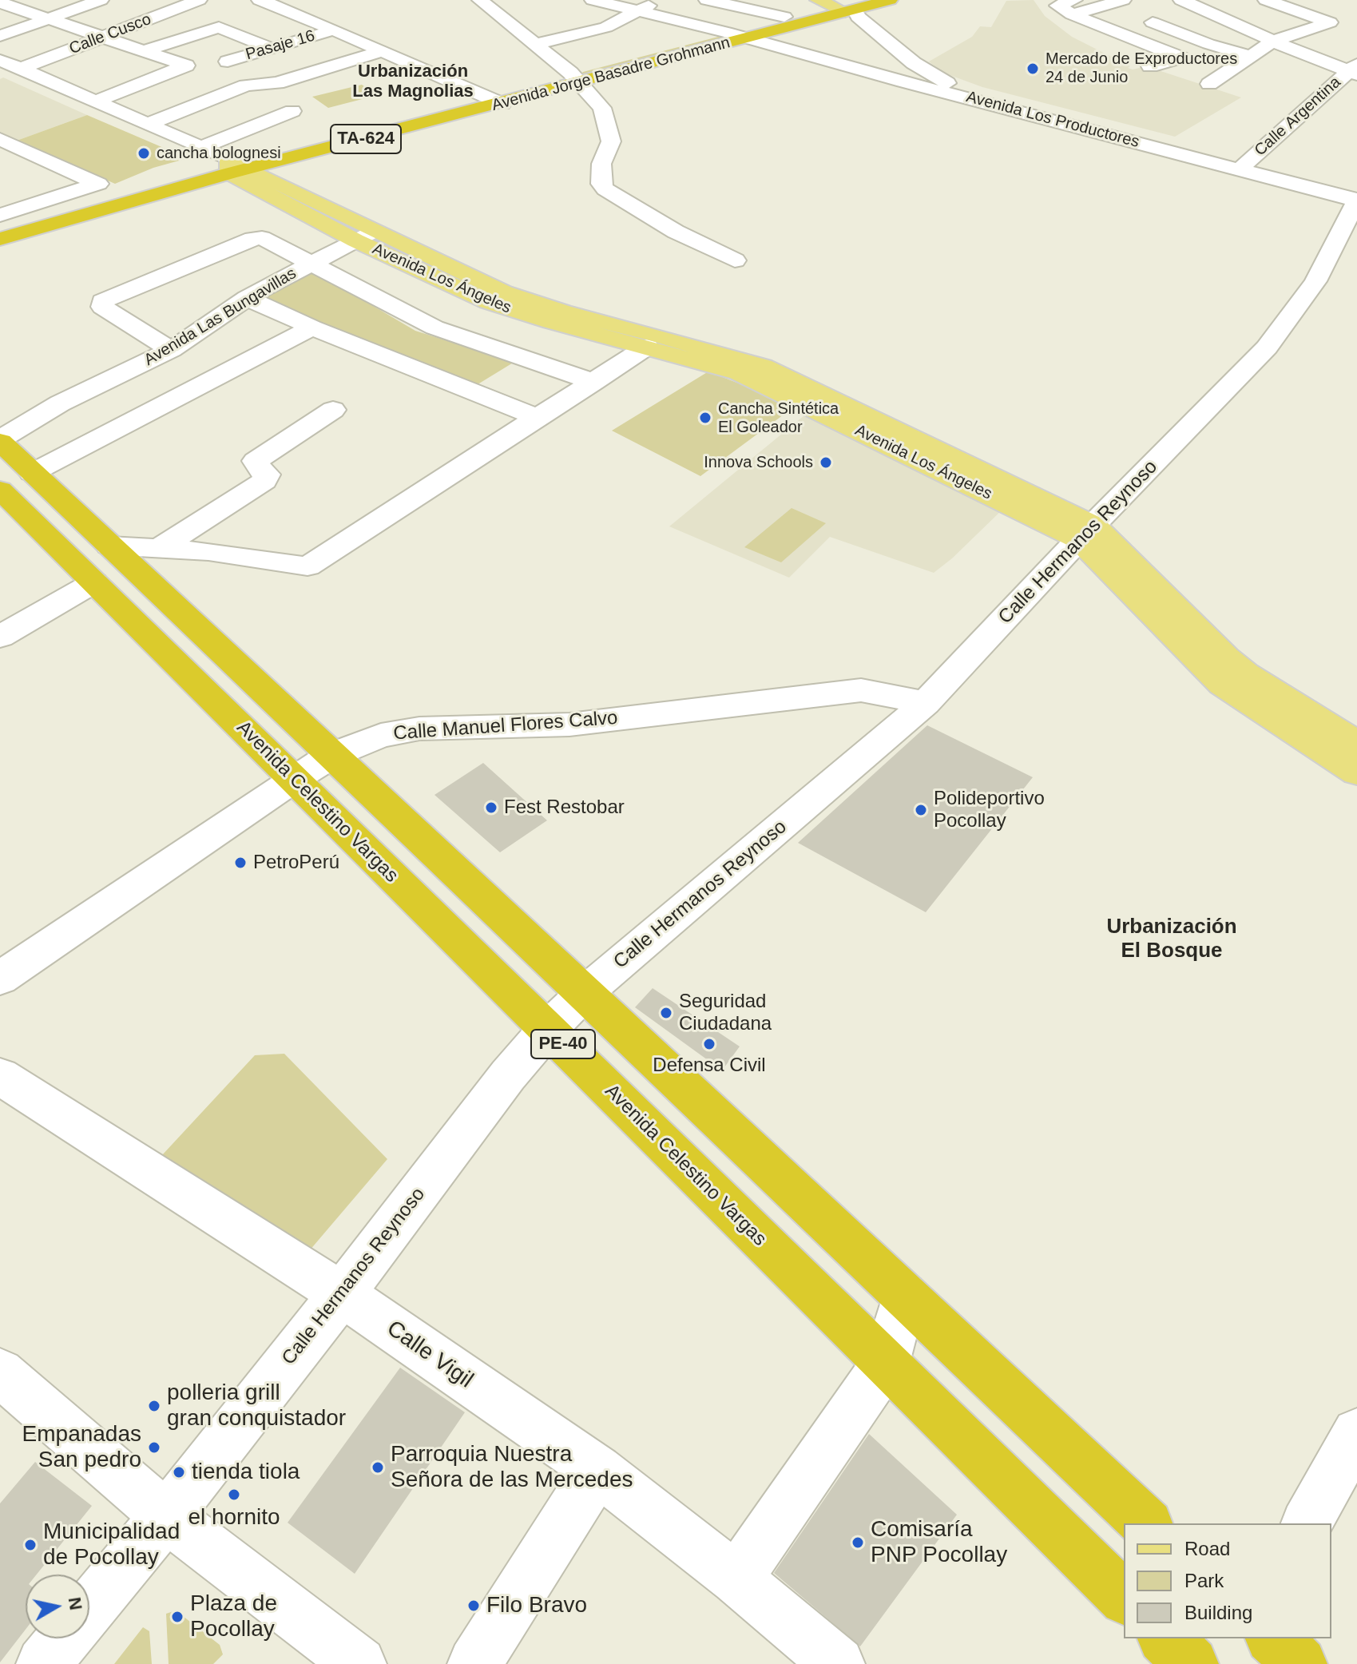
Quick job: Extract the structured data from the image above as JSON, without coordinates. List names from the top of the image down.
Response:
{
  "streets": {
    "highway": [
      "Avenida Jorge Basadre Grohmann",
      "TA-624",
      "Avenida Celestino Vargas",
      "PE-40"
    ],
    "main road": ["Avenida Los Ángeles"],
    "street": [
      "Calle Cusco",
      "Pasaje 16",
      "Calle Argentina",
      "Avenida Los Productores",
      "Avenida Las Bungavillas",
      "Calle Hermanos Reynoso",
      "Calle Manuel Flores Calvo",
      "Calle Vigil"
    ]
  },
  "crossings": [
    ["Calle Cusco", "Avenida Los Ángeles"],
    ["Avenida Jorge Basadre Grohmann", "Avenida Los Productores"],
    ["Avenida Jorge Basadre Grohmann", "Avenida Los Ángeles"],
    ["Calle Argentina", "Avenida Los Productores"],
    ["Avenida Los Productores", "Calle Hermanos Reynoso"],
    ["Avenida Los Ángeles", "Avenida Las Bungavillas"],
    ["Avenida Los Ángeles", "Calle Hermanos Reynoso"],
    ["Avenida Las Bungavillas", "Avenida Celestino Vargas"],
    ["Calle Hermanos Reynoso", "Calle Manuel Flores Calvo"],
    ["Calle Hermanos Reynoso", "Avenida Celestino Vargas"],
    ["Calle Hermanos Reynoso", "Calle Vigil"],
    ["Calle Manuel Flores Calvo", "Avenida Celestino Vargas"]
  ],
  "districts": ["Urbanización Las Magnolias", "Urbanización El Bosque"],
  "places": [
    "Mercado de Exproductores 24 de Junio",
    "cancha bolognesi",
    "Cancha Sintética El Goleador",
    "Innova Schools",
    "Fest Restobar",
    "Polideportivo Pocollay",
    "PetroPerú",
    "Seguridad Ciudadana",
    "Defensa Civil",
    "polleria grill gran conquistador",
    "Empanadas San pedro",
    "Parroquia Nuestra Señora de las Mercedes",
    "tienda tiola",
    "el hornito",
    "Comisaría PNP Pocollay",
    "Municipalidad de Pocollay",
    "Filo Bravo",
    "Plaza de Pocollay"
  ],
  "legend": ["Road", "Park", "Building"],
  "north": "right"
}
